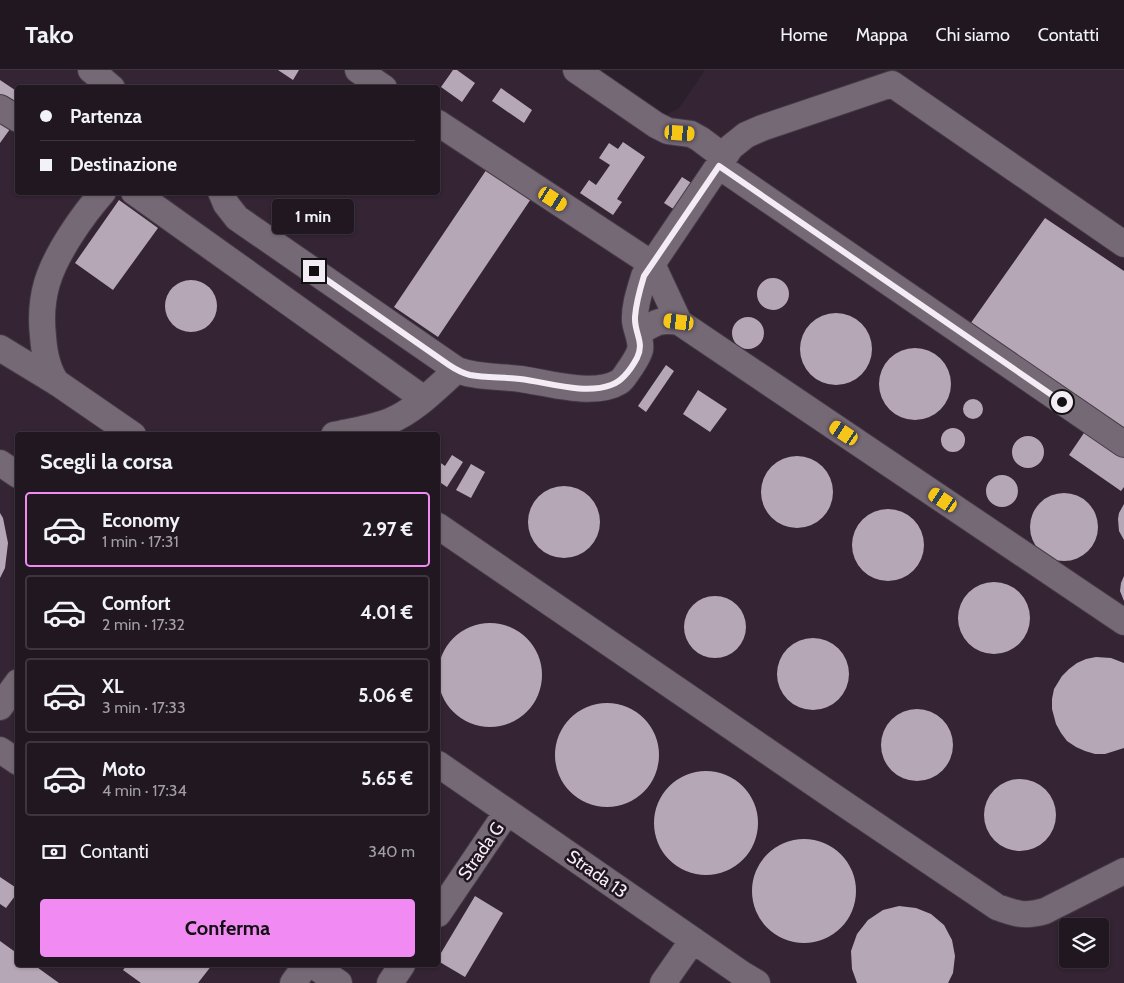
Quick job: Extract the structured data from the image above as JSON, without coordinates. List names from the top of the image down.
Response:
{
  "streets": {
    "lane": ["Strada G", "Strada 13"]
  },
  "crossings": [
    ["Strada G", "Strada 13"]
  ],
  "page": {
    "header": "Tako",
    "nav": [
      "Home",
      "Mappa",
      "Chi siamo",
      "Contatti"
    ],
    "banner": ["Partenza", "Destinazione"],
    "bubble": "1 min",
    "heading": "Scegli la corsa",
    "list": [
      {
        "name": "Economy",
        "note": "1 min · 17:31",
        "value": "2.97 €"
      },
      {
        "name": "Comfort",
        "note": "2 min · 17:32",
        "value": "4.01 €"
      },
      {
        "name": "XL",
        "note": "3 min · 17:33",
        "value": "5.06 €"
      },
      {
        "name": "Moto",
        "note": "4 min · 17:34",
        "value": "5.65 €"
      }
    ],
    "pay": ["Contanti", "340 m"],
    "buttons": "Conferma"
  }
}
